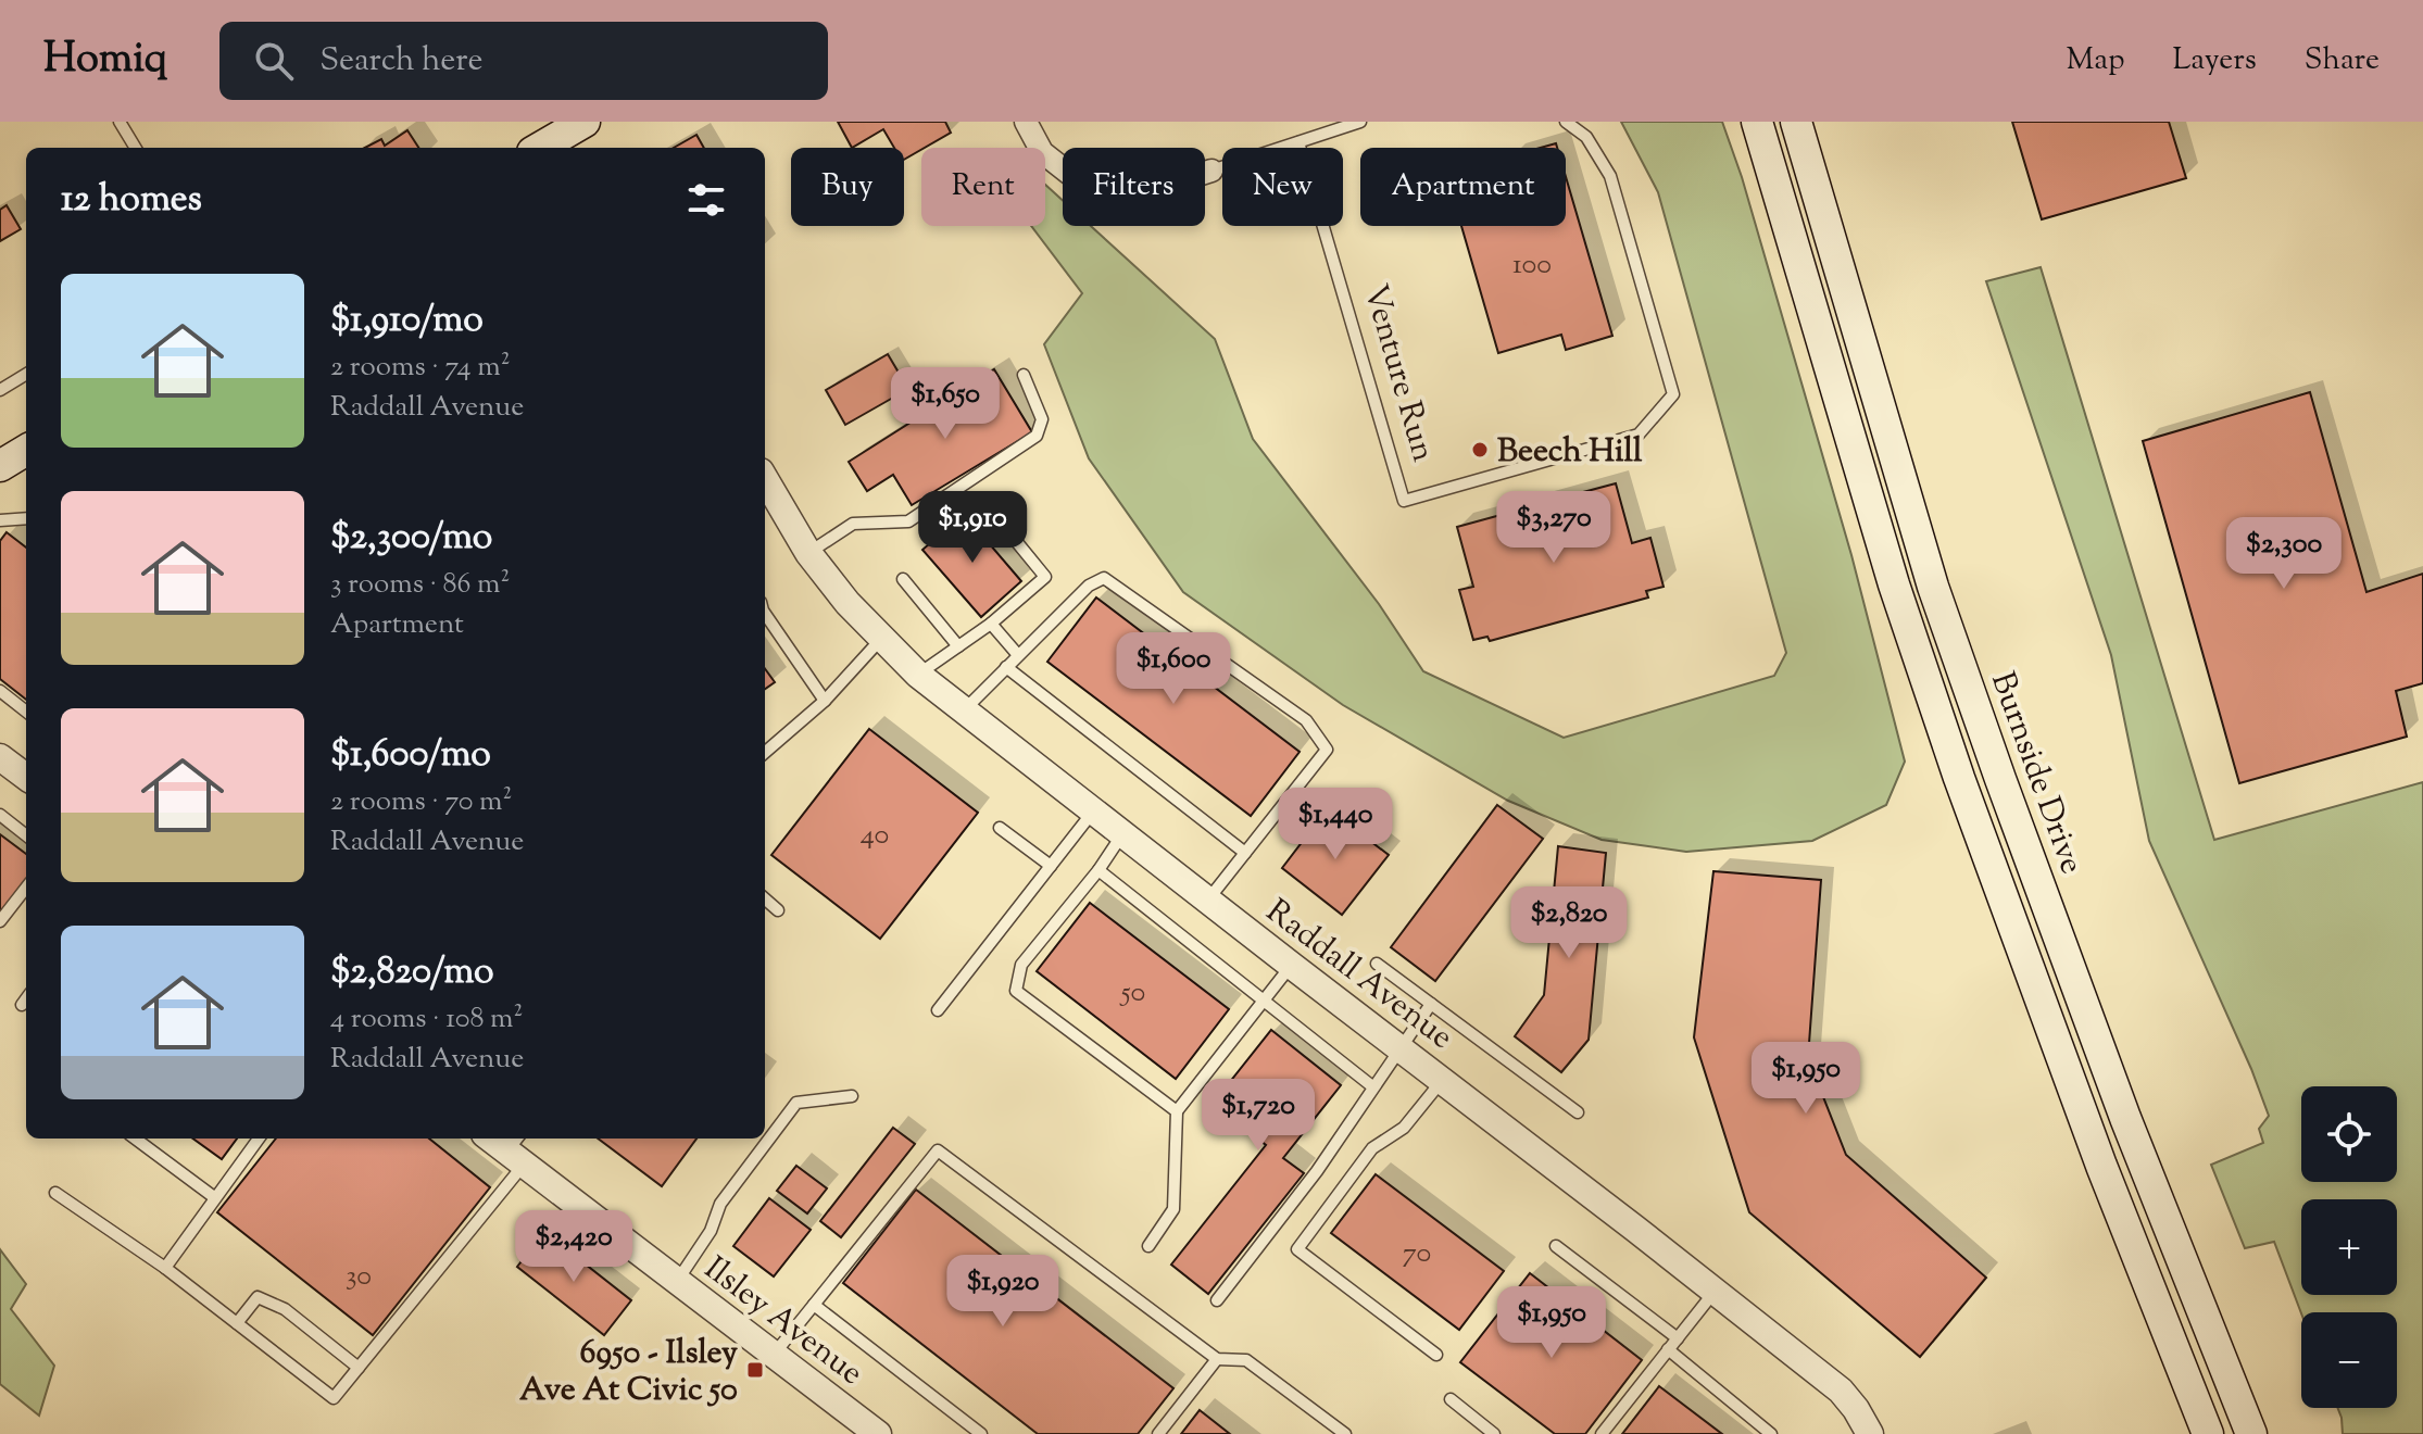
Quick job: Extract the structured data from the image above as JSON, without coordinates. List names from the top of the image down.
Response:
{
  "streets": {
    "main road": ["Burnside Drive"],
    "street": ["Raddall Avenue", "Ilsley Avenue"],
    "lane": ["Venture Run"]
  },
  "places": {
    "other": ["Beech Hill"],
    "transit": ["6950 - Ilsley Ave At Civic 50"]
  },
  "house_numbers": [
    "100",
    "40",
    "50",
    "70",
    "30"
  ],
  "page": {
    "header": "Homiq",
    "search": "Search here",
    "nav": ["Map", "Layers", "Share"],
    "chip": [
      "Buy",
      "Rent",
      "Filters",
      "New",
      "Apartment"
    ],
    "heading": "12 homes",
    "list": [
      {
        "name": "$1,910/mo",
        "note": "2 rooms · 74 m² · Raddall Avenue"
      },
      {
        "name": "$2,300/mo",
        "note": "3 rooms · 86 m² · Apartment"
      },
      {
        "name": "$1,600/mo",
        "note": "2 rooms · 70 m² · Raddall Avenue"
      },
      {
        "name": "$2,820/mo",
        "note": "4 rooms · 108 m² · Raddall Avenue"
      }
    ],
    "price": [
      "$1,650",
      "$1,910",
      "$3,270",
      "$2,300",
      "$1,600",
      "$1,440",
      "$2,820",
      "$1,950",
      "$1,720",
      "$2,420",
      "$1,920",
      "$1,950"
    ],
    "map_buttons": ["+", "−"]
  }
}
